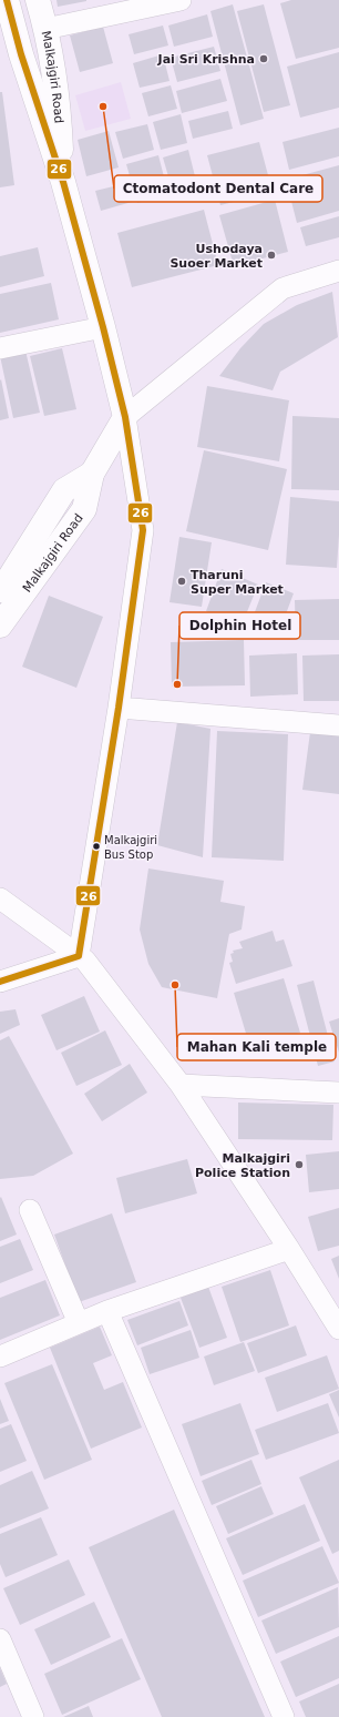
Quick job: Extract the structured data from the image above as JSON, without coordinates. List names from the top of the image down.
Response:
{
  "streets": {
    "main road": ["Malkajgiri Road"]
  },
  "places": [
    "Jai Sri Krishna",
    "Ctomatodont Dental Care",
    "Ushodaya Suoer Market",
    "Tharuni Super Market",
    "Dolphin Hotel",
    "Malkajgiri Bus Stop",
    "Mahan Kali temple",
    "Malkajgiri Police Station"
  ],
  "lines": ["transit line 26"]
}
